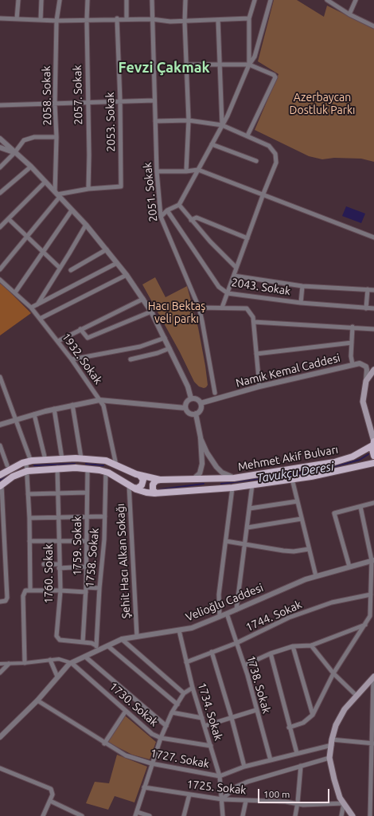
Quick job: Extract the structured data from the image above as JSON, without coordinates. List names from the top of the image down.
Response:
{
  "streets": {
    "main road": ["Mehmet Akif Bulvarı"],
    "street": [
      "2057. Sokak",
      "2058. Sokak",
      "2053. Sokak",
      "2051. Sokak",
      "2043. Sokak",
      "1932. Sokak",
      "Namık Kemal Caddesi",
      "1759. Sokak",
      "1758. Sokak",
      "Şehit Hacı Alkan Sokağı",
      "1760. Sokak",
      "Velioğlu Caddesi",
      "1744. Sokak",
      "1738. Sokak",
      "1730. Sokak",
      "1734. Sokak",
      "1727. Sokak",
      "1725. Sokak"
    ]
  },
  "crossings": [
    ["2057. Sokak", "2053. Sokak"],
    ["1932. Sokak", "Mehmet Akif Bulvarı"],
    ["Mehmet Akif Bulvarı", "1759. Sokak"],
    ["Mehmet Akif Bulvarı", "1758. Sokak"],
    ["Mehmet Akif Bulvarı", "Şehit Hacı Alkan Sokağı"],
    ["Mehmet Akif Bulvarı", "1760. Sokak"],
    ["1759. Sokak", "1760. Sokak"],
    ["1758. Sokak", "1760. Sokak"],
    ["1758. Sokak", "Velioğlu Caddesi"],
    ["Şehit Hacı Alkan Sokağı", "Velioğlu Caddesi"],
    ["Velioğlu Caddesi", "1738. Sokak"],
    ["Velioğlu Caddesi", "1730. Sokak"],
    ["Velioğlu Caddesi", "1734. Sokak"],
    ["Velioğlu Caddesi", "1727. Sokak"],
    ["1744. Sokak", "1738. Sokak"],
    ["1744. Sokak", "1734. Sokak"],
    ["1738. Sokak", "1727. Sokak"],
    ["1730. Sokak", "1734. Sokak"],
    ["1734. Sokak", "1727. Sokak"],
    ["1734. Sokak", "1725. Sokak"]
  ],
  "districts": ["Fevzi Çakmak"],
  "water": ["Tavukçu Deresi"],
  "parks": ["Azerbaycan Dostluk Parkı", "Hacı Bektaş veli parkı"],
  "scale_bar": "100 m"
}
